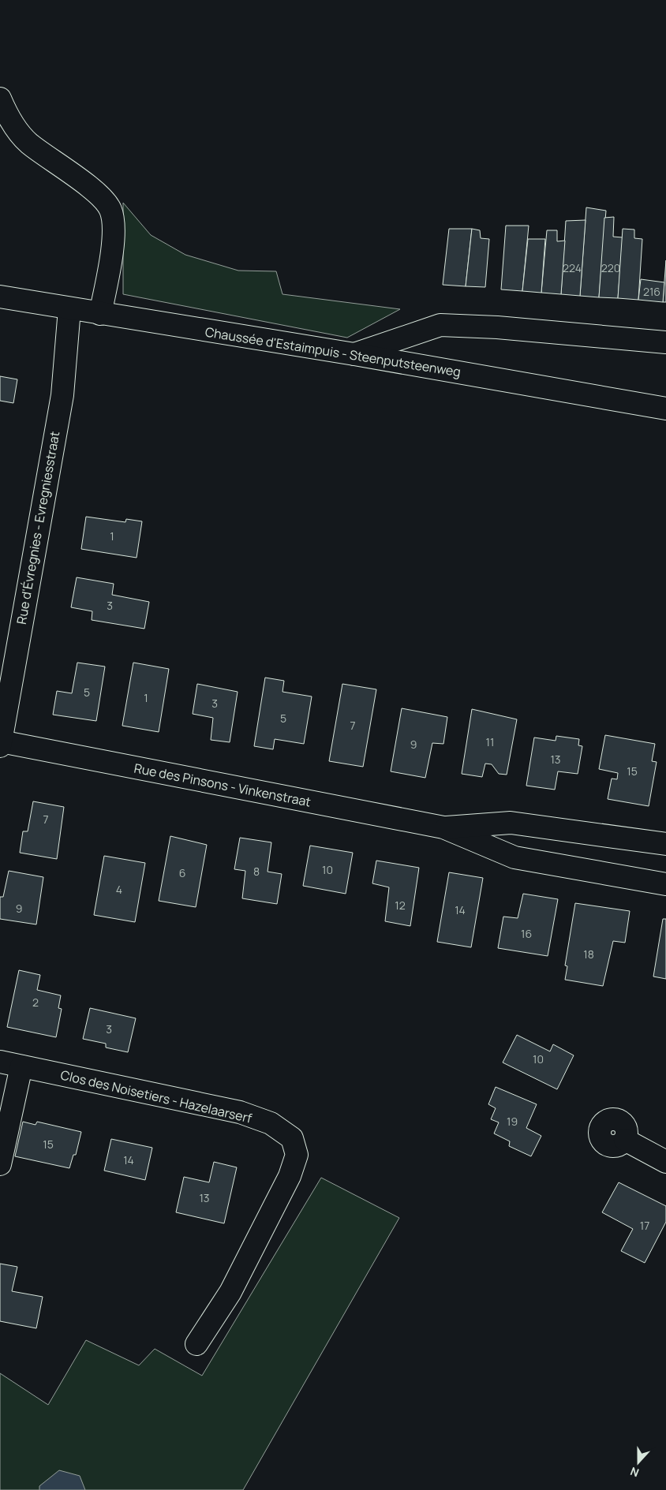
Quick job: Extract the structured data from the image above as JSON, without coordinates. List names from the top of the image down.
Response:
{
  "streets": {
    "street": [
      "Chaussée d'Estaimpuis - Steenputsteenweg",
      "Rue d'Évregnies - Evregniesstraat",
      "Rue des Pinsons - Vinkenstraat",
      "Clos des Noisetiers - Hazelaarserf"
    ]
  },
  "crossings": [
    ["Chaussée d'Estaimpuis - Steenputsteenweg", "Rue d'Évregnies - Evregniesstraat"],
    ["Rue d'Évregnies - Evregniesstraat", "Rue des Pinsons - Vinkenstraat"]
  ],
  "house_numbers": [
    "224",
    "220",
    "216",
    "1",
    "3",
    "5",
    "1",
    "3",
    "5",
    "7",
    "11",
    "9",
    "13",
    "15",
    "7",
    "10",
    "8",
    "6",
    "4",
    "12",
    "9",
    "14",
    "16",
    "18",
    "2",
    "3",
    "10",
    "19",
    "15",
    "14",
    "13",
    "17"
  ],
  "north": "bottom"
}
